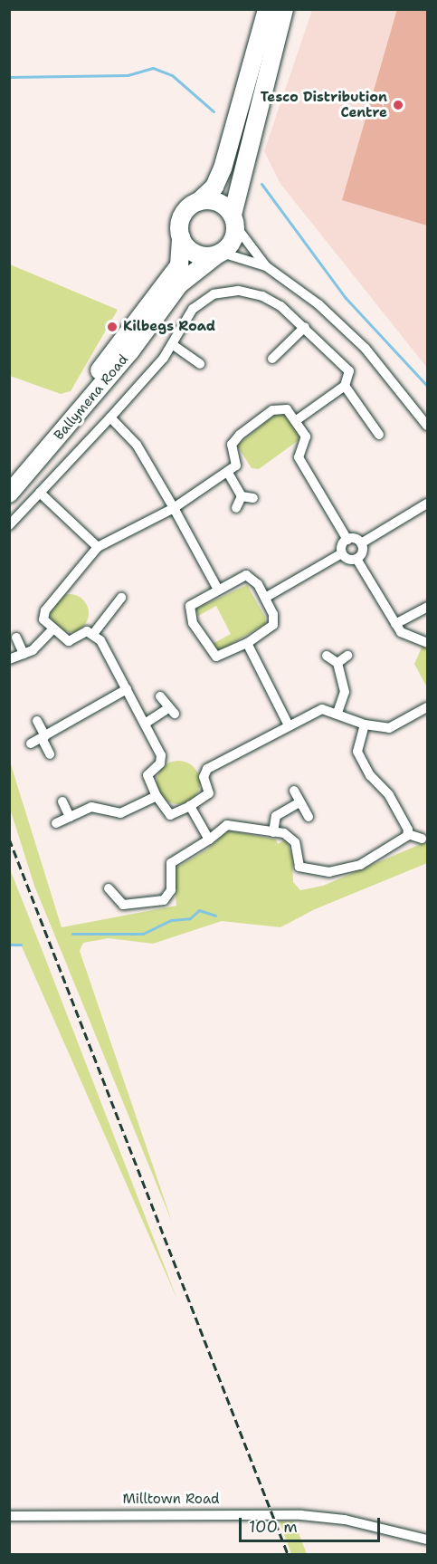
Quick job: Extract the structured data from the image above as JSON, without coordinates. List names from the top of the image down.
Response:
{
  "streets": {
    "highway": ["Ballymena Road"],
    "street": ["Milltown Road"]
  },
  "places": ["Tesco Distribution Centre", "Kilbegs Road"],
  "scale_bar": "100 m"
}
